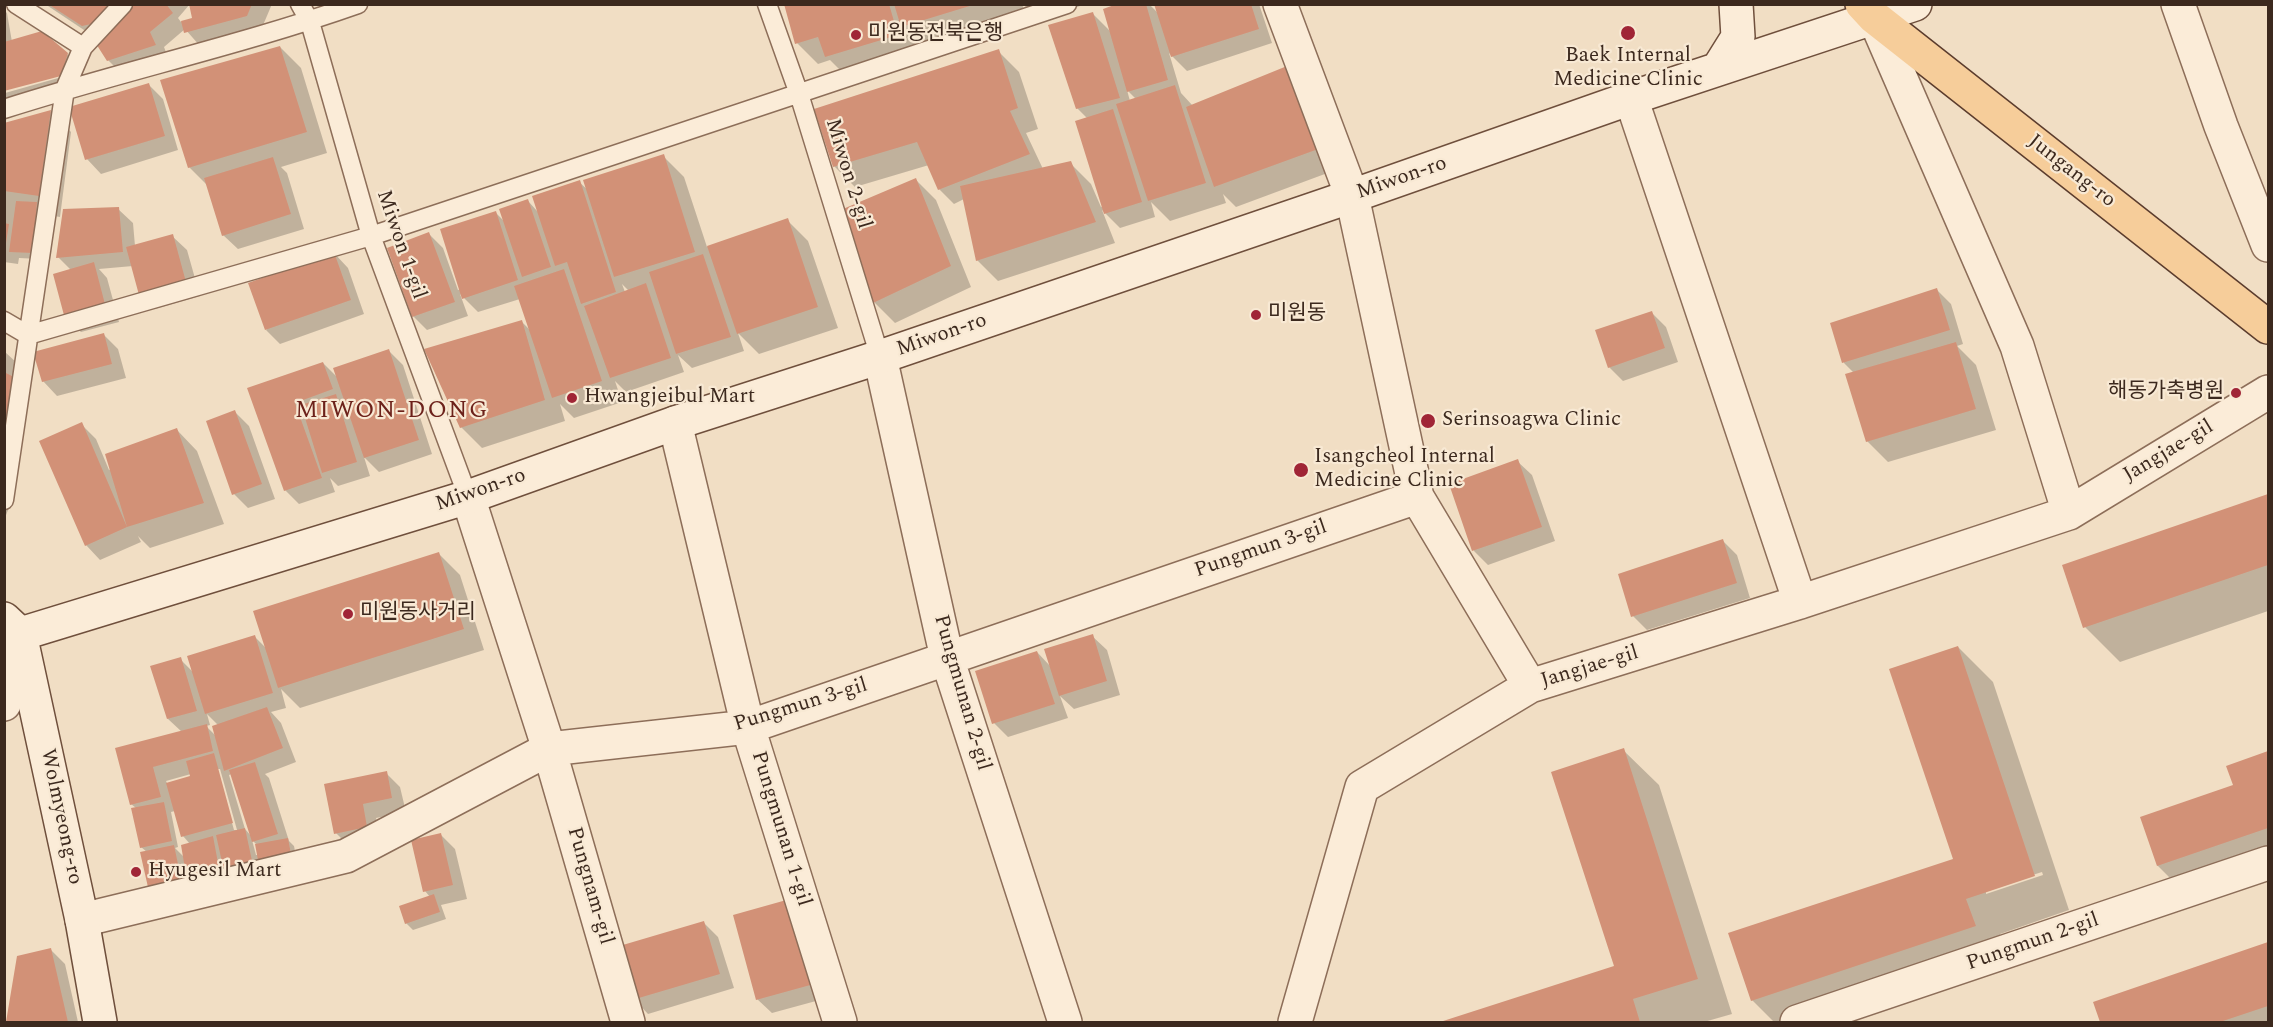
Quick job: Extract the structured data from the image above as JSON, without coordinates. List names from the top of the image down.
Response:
{
  "streets": {
    "main road": ["Jungang-ro"],
    "street": [
      "Miwon-ro",
      "Jangjae-gil",
      "Pungmun 3-gil",
      "Pungmunan 2-gil",
      "Wolmyeong-ro",
      "Pungmunan 1-gil",
      "Pungnam-gil",
      "Pungmun 2-gil"
    ],
    "lane": ["Miwon 2-gil", "Miwon 1-gil"]
  },
  "crossings": [
    ["Jungang-ro", "Miwon-ro"],
    ["Miwon 2-gil", "Miwon-ro"],
    ["Miwon 2-gil", "Pungmunan 2-gil"],
    ["Miwon-ro", "Miwon 1-gil"],
    ["Miwon-ro", "Pungmunan 2-gil"],
    ["Miwon-ro", "Wolmyeong-ro"],
    ["Miwon-ro", "Pungmunan 1-gil"],
    ["Miwon-ro", "Pungnam-gil"],
    ["Miwon 1-gil", "Pungnam-gil"],
    ["Pungmun 3-gil", "Pungmunan 2-gil"],
    ["Pungmun 3-gil", "Wolmyeong-ro"],
    ["Pungmun 3-gil", "Pungmunan 1-gil"],
    ["Pungmun 3-gil", "Pungnam-gil"]
  ],
  "districts": ["MIWON-DONG"],
  "places": [
    "Baek Internal Medicine Clinic",
    "미원동전북은행",
    "미원동",
    "해동가축병원",
    "Hwangjeibul Mart",
    "Serinsoagwa Clinic",
    "Isangcheol Internal Medicine Clinic",
    "미원동사거리",
    "Hyugesil Mart"
  ]
}
